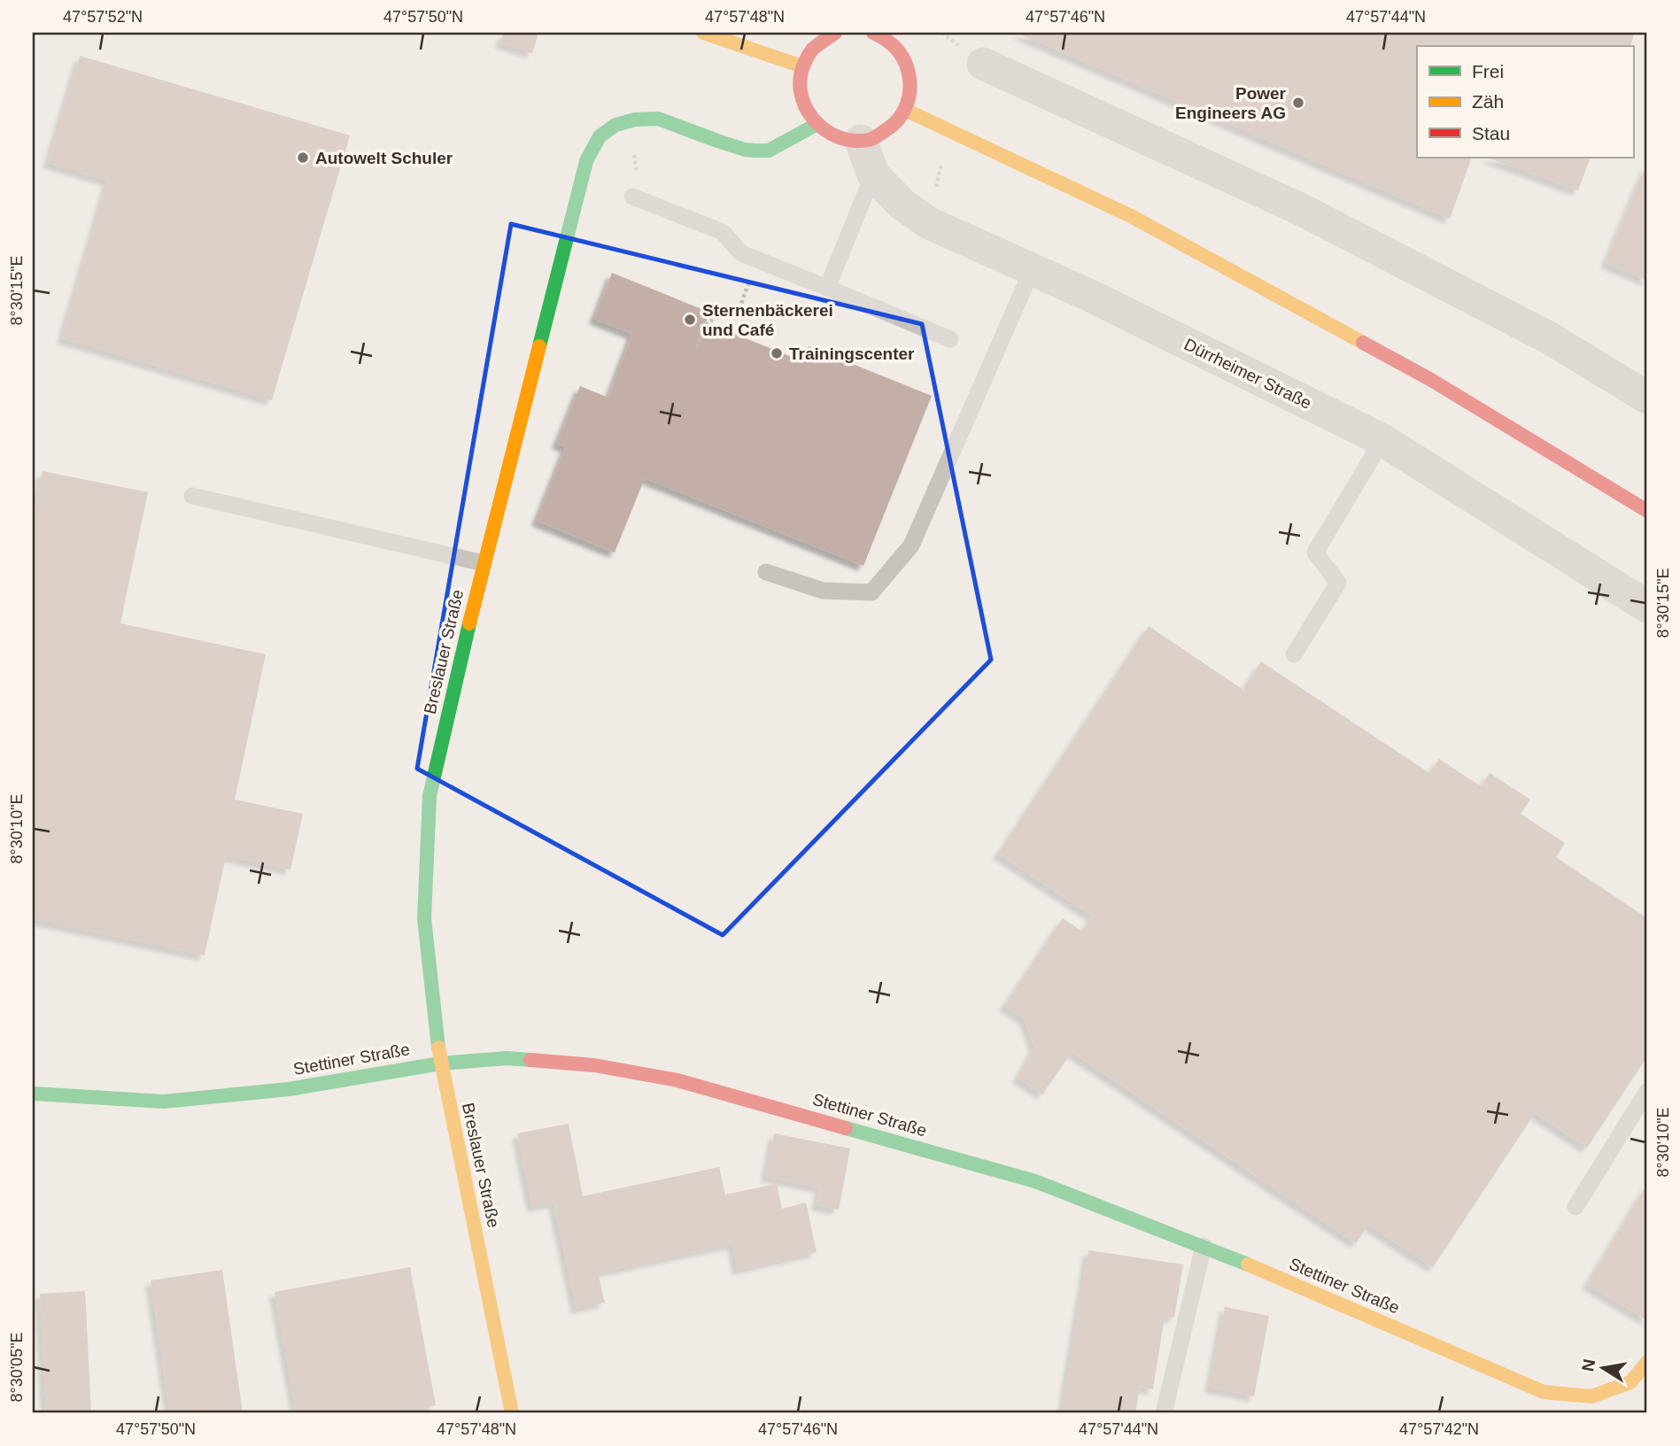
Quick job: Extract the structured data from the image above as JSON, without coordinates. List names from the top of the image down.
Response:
{
  "streets": {
    "street": ["Dürrheimer Straße", "Breslauer Straße", "Stettiner Straße"]
  },
  "crossings": [
    ["Breslauer Straße", "Stettiner Straße"]
  ],
  "places": [
    "Power Engineers AG",
    "Autowelt Schuler",
    "Sternenbäckerei und Café",
    "Trainingscenter"
  ],
  "legend": ["Frei", "Zäh", "Stau"],
  "north": "left",
  "coordinates": [
    "47°57'52\"N",
    "47°57'50\"N",
    "47°57'48\"N",
    "47°57'46\"N",
    "47°57'44\"N",
    "8°30'15\"E",
    "8°30'10\"E",
    "8°30'05\"E",
    "47°57'42\"N"
  ]
}
